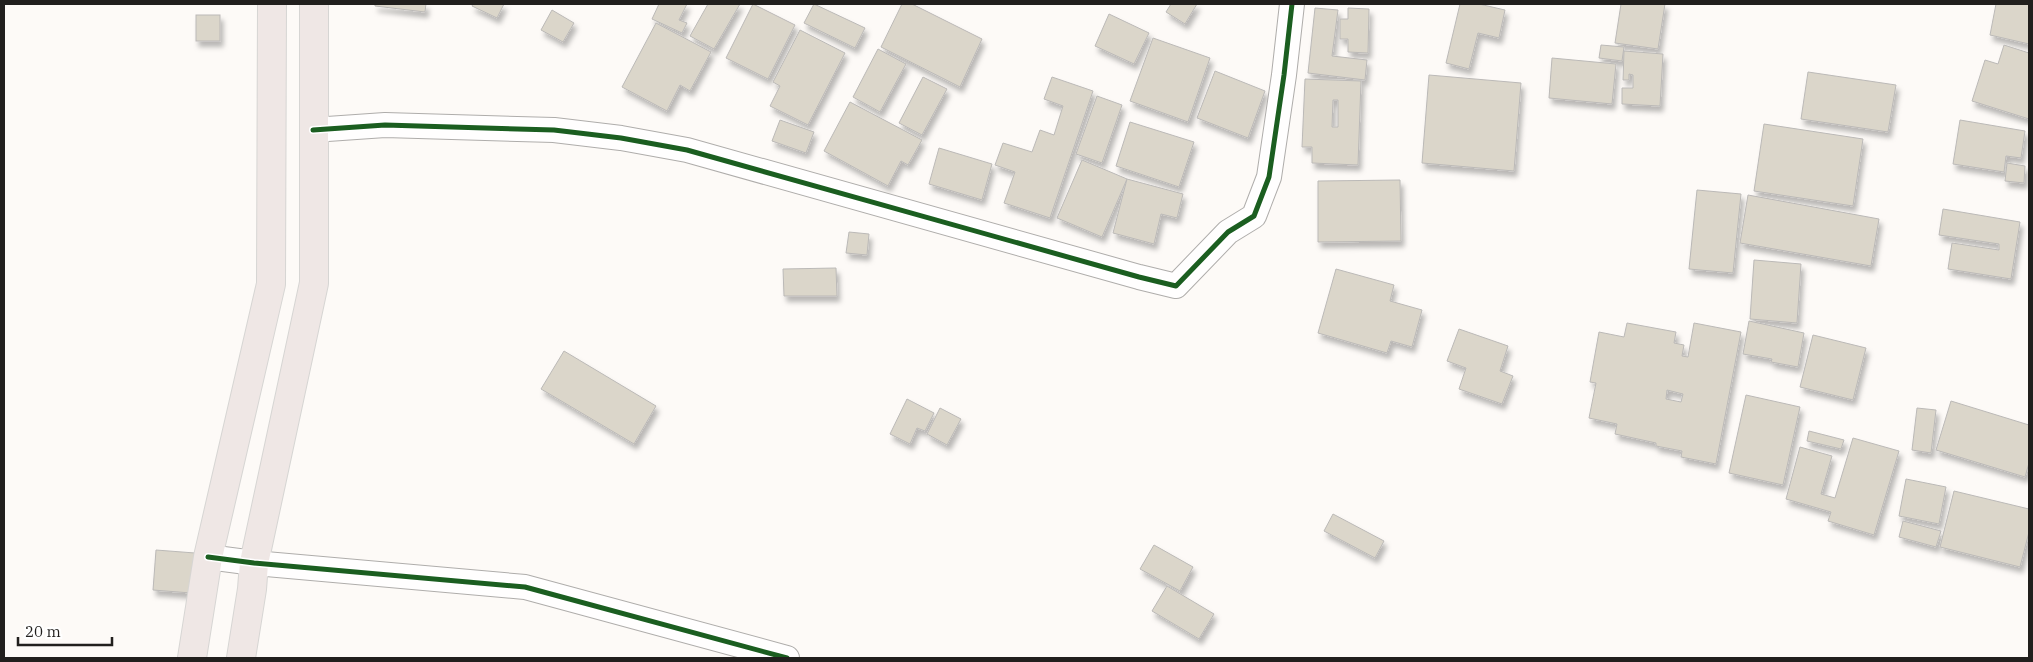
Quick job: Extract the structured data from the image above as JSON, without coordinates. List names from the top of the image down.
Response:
{
  "scale_bar": "20 m"
}
